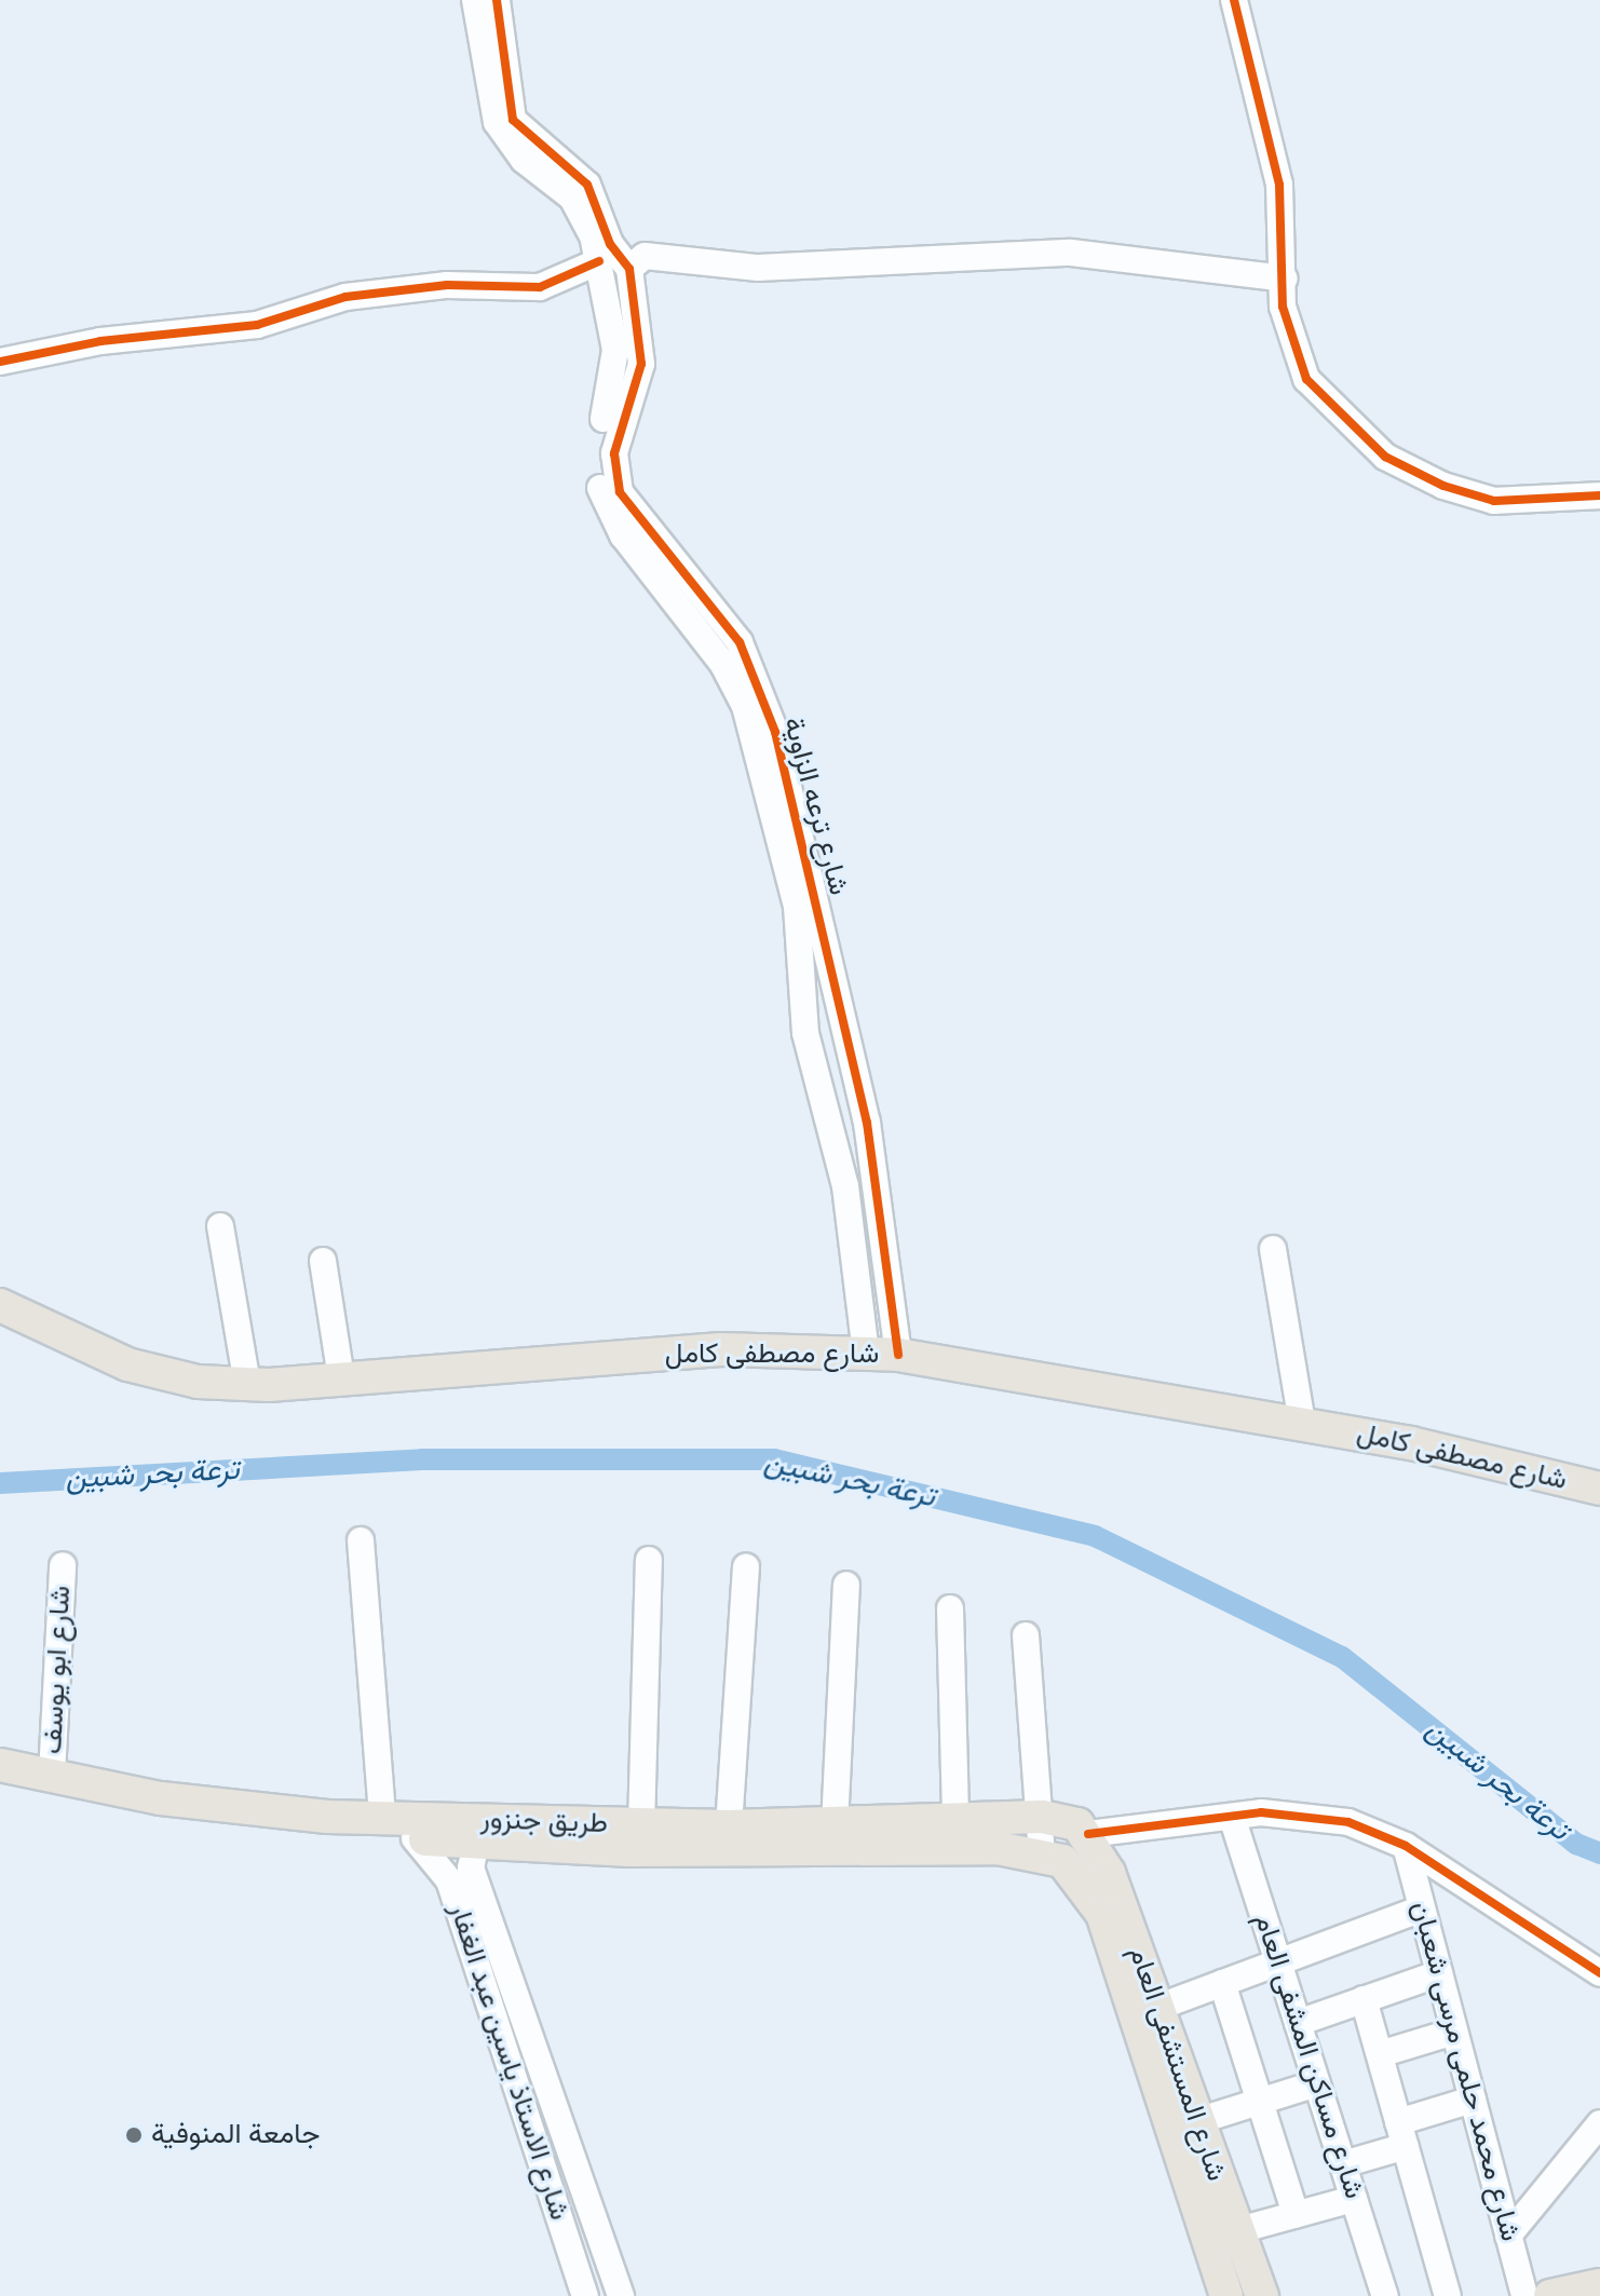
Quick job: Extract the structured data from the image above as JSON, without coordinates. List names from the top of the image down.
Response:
{
  "streets": {
    "main road": ["شارع مصطفى كامل", "طريق جنزور", "شارع المستشفى العام"],
    "street": [
      "شارع ترعه الزاوية",
      "شارع ابو يوسف",
      "شارع مساكن المشفى العام",
      "شارع الاستاذ ياسين عبد الغفار",
      "شارع محمد حلمى مرسى شعبان"
    ]
  },
  "crossings": [
    ["شارع ترعه الزاوية", "شارع مصطفى كامل"],
    ["شارع ابو يوسف", "طريق جنزور"],
    ["طريق جنزور", "شارع الاستاذ ياسين عبد الغفار"],
    ["طريق جنزور", "شارع المستشفى العام"]
  ],
  "water": ["ترعة بحر شبين"],
  "places": ["جامعة المنوفية"]
}
